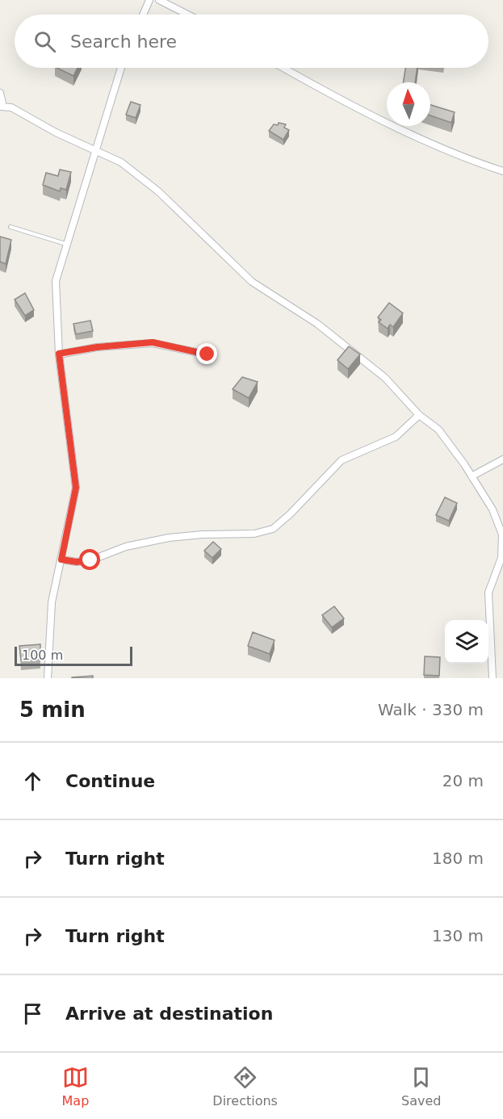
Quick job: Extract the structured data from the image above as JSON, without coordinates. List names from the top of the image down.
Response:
{
  "scale_bar": "100 m",
  "north": "top",
  "page": {
    "search": "Search here",
    "scale": "100 m",
    "heading": ["5 min", "Walk · 330 m"],
    "list": [
      ["Continue", "20 m"],
      ["Turn right", "180 m"],
      ["Turn right", "130 m"],
      "Arrive at destination"
    ],
    "nav": ["Map", "Directions", "Saved"]
  }
}
